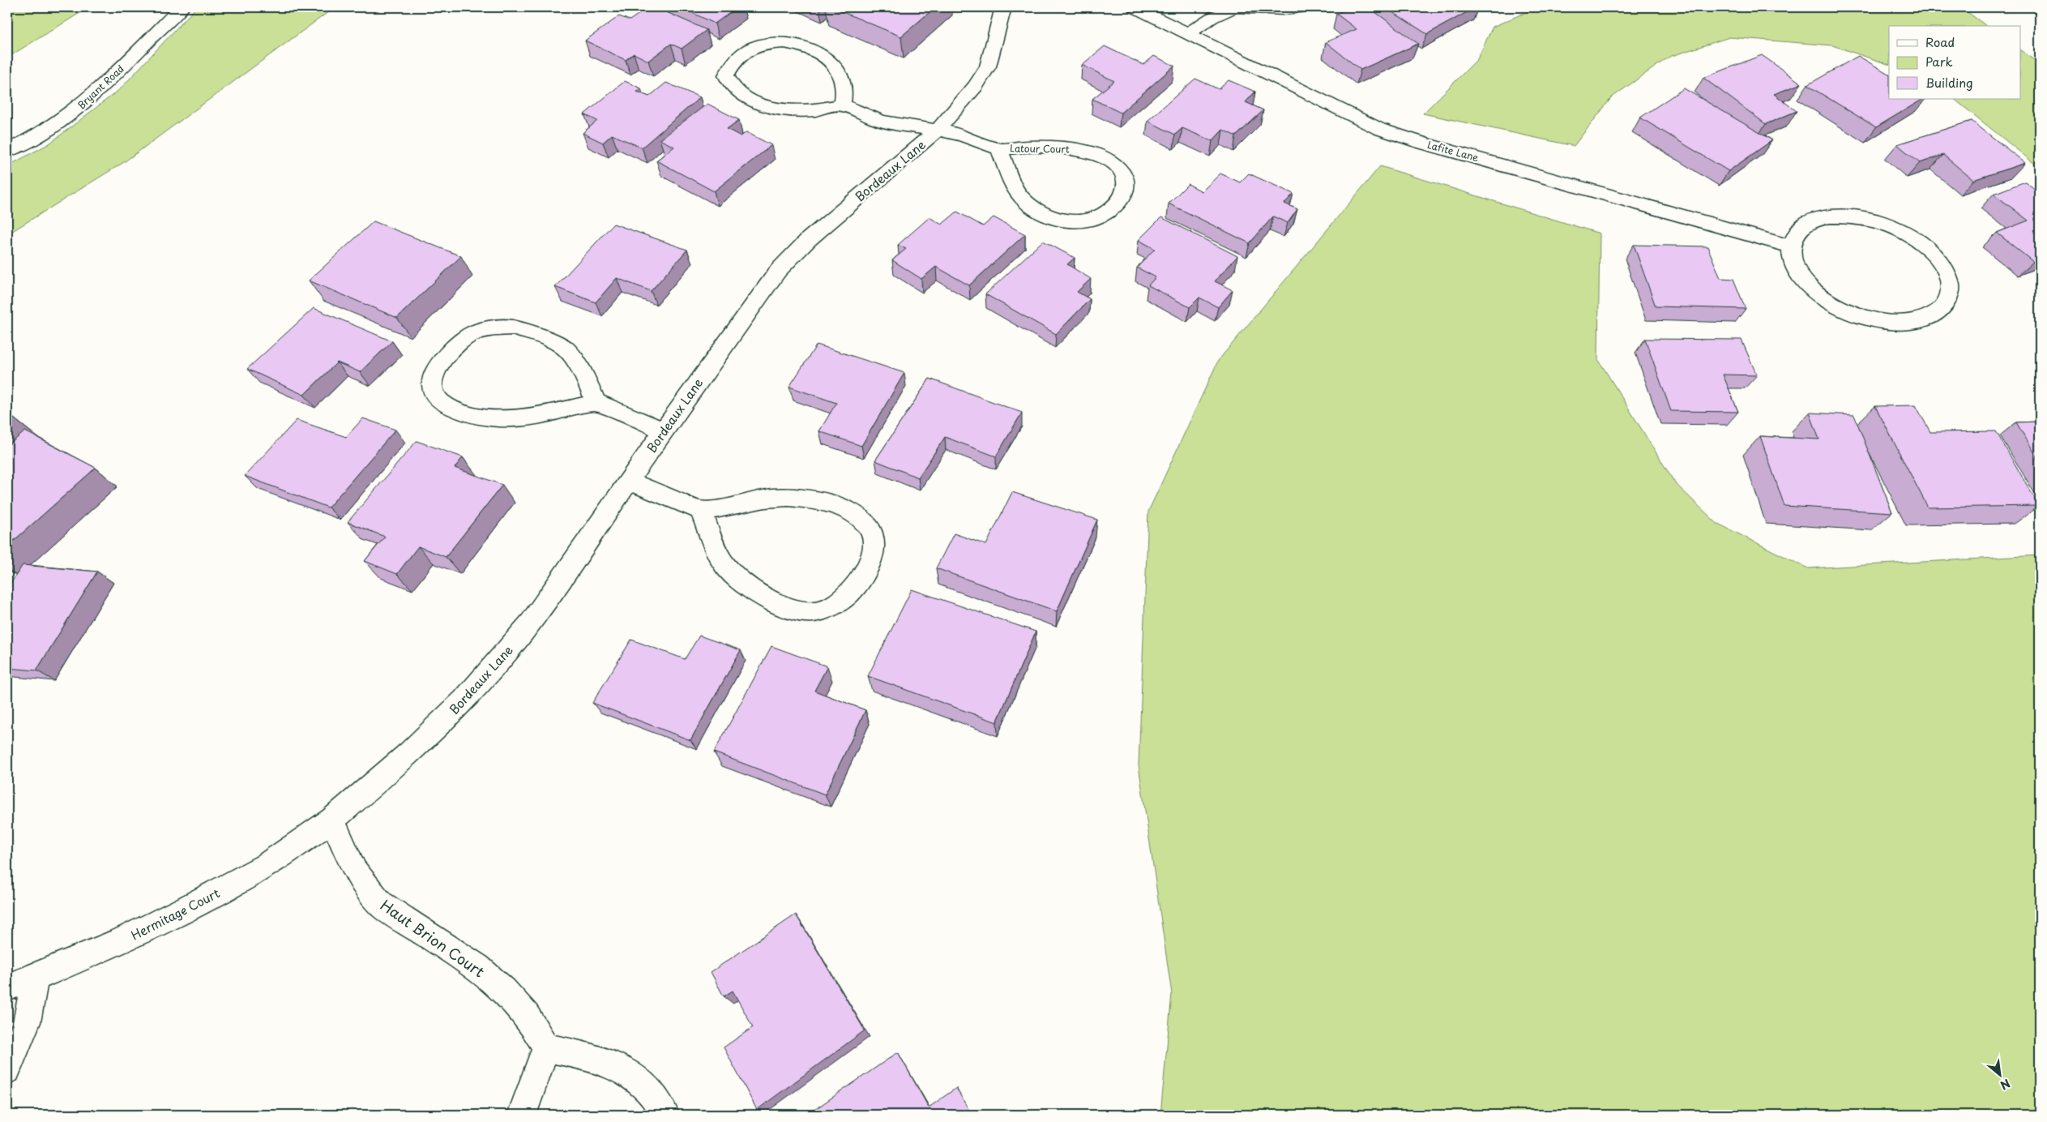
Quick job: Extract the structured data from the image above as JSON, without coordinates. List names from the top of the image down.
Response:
{
  "streets": {
    "street": [
      "Bryant Road",
      "Latour Court",
      "Lafite Lane",
      "Bordeaux Lane",
      "Hermitage Court",
      "Haut Brion Court"
    ]
  },
  "crossings": [
    ["Latour Court", "Bordeaux Lane"],
    ["Bordeaux Lane", "Hermitage Court"],
    ["Bordeaux Lane", "Haut Brion Court"],
    ["Hermitage Court", "Haut Brion Court"]
  ],
  "legend": ["Road", "Park", "Building"],
  "north": "bottom right"
}
